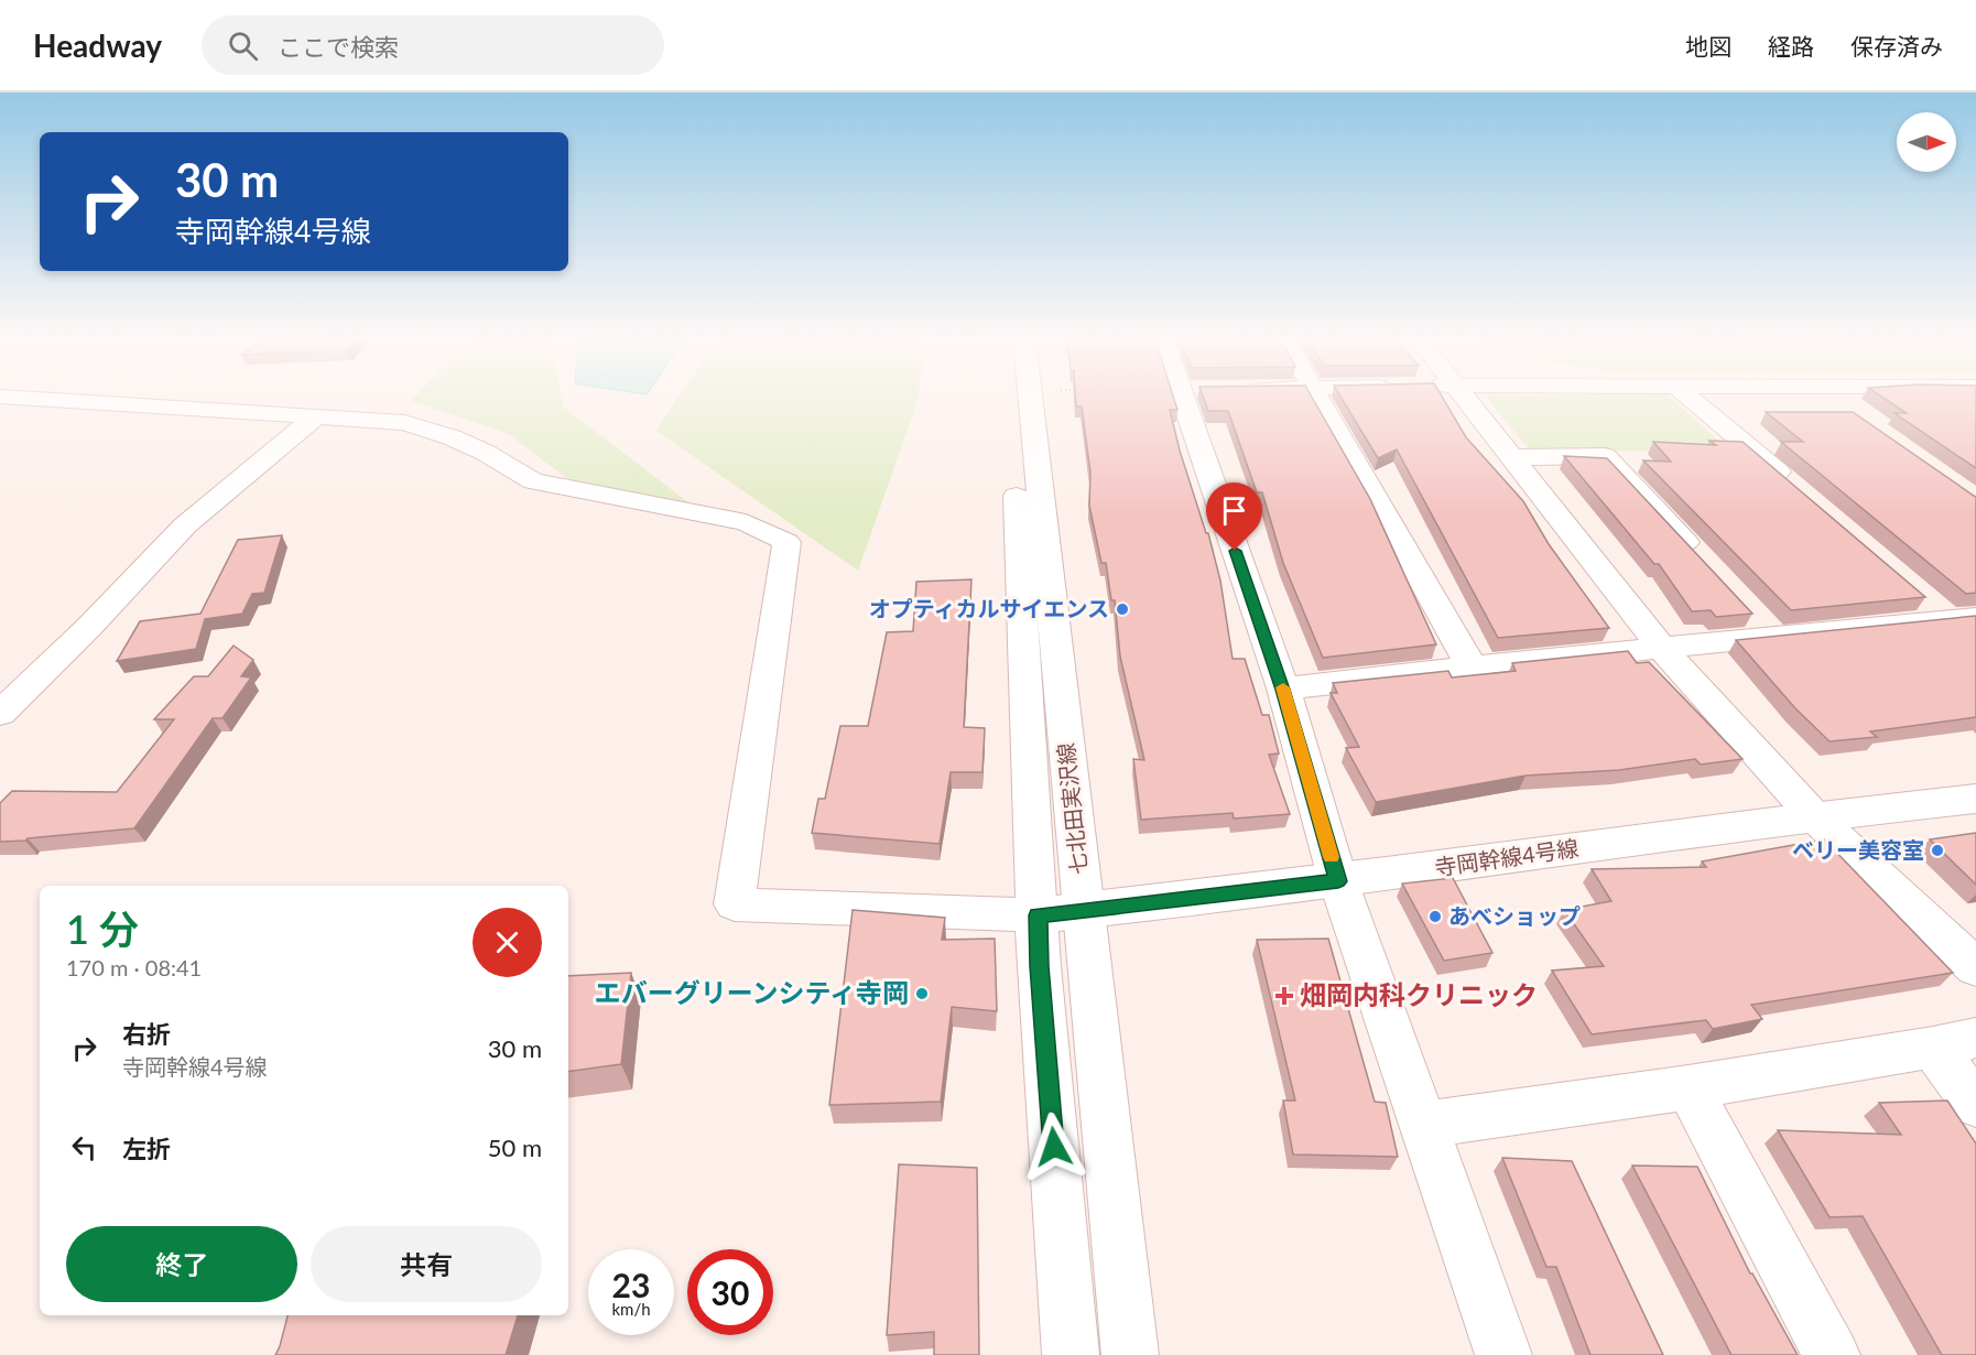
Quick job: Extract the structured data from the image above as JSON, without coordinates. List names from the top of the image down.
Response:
{
  "streets": {
    "street": ["七北田実沢線", "寺岡幹線4号線"]
  },
  "crossings": [
    ["七北田実沢線", "寺岡幹線4号線"]
  ],
  "places": {
    "other": [
      "オプティカルサイエンス",
      "ベリー美容室",
      "あべショップ",
      "エバーグリーンシティ寺岡"
    ],
    "health": ["畑岡内科クリニック"]
  },
  "north": "right",
  "page": {
    "header": "Headway",
    "search": "ここで検索",
    "nav": ["地図", "経路", "保存済み"],
    "turn": ["30 m", "寺岡幹線4号線"],
    "heading": ["1 分", "170 m · 08:41"],
    "list": [
      {
        "name": "右折",
        "note": "寺岡幹線4号線",
        "value": "30 m"
      },
      {
        "name": "左折",
        "value": "50 m"
      }
    ],
    "buttons": ["終了", "共有"],
    "speed": "23 km/h",
    "limit": "30"
  }
}
